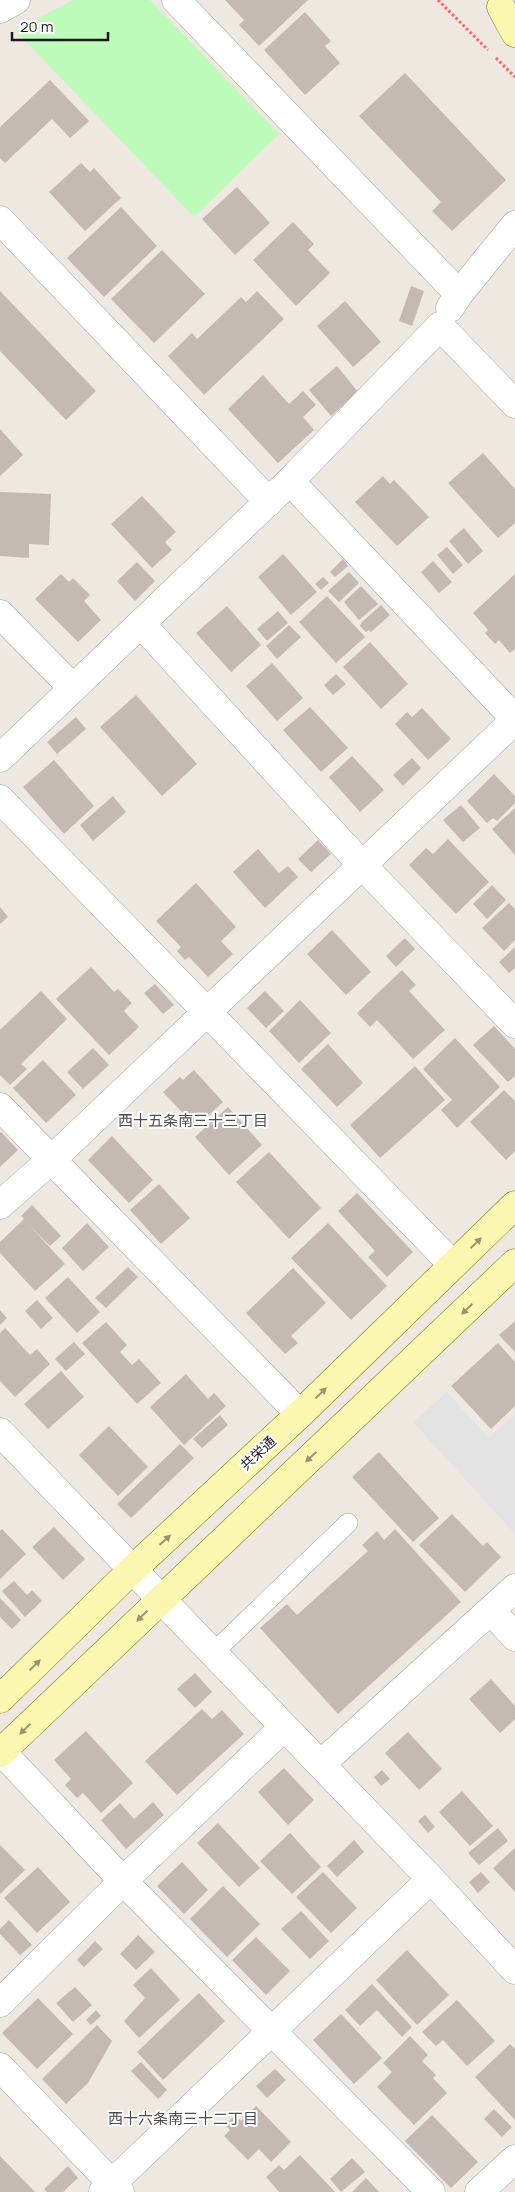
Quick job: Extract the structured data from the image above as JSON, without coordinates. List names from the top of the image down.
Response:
{
  "streets": {
    "street": ["共栄通"]
  },
  "districts": ["西十五条南三十三丁目", "西十六条南三十二丁目"],
  "scale_bar": "20 m"
}
